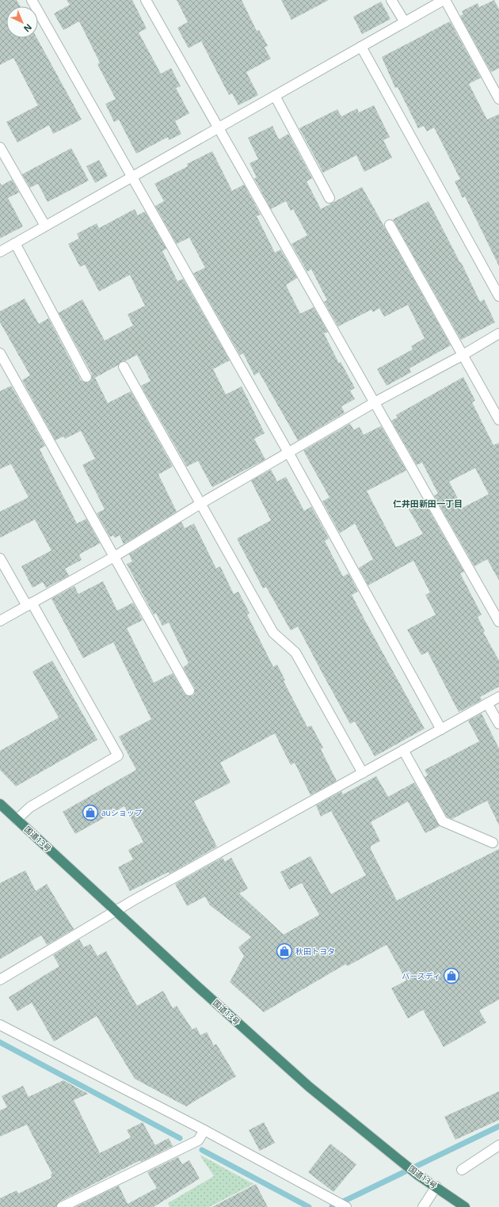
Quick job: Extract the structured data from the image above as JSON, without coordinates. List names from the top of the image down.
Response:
{
  "streets": {
    "highway": ["国道13号"]
  },
  "districts": ["仁井田新田一丁目"],
  "places": {
    "shop": ["auショップ", "秋田トヨタ", "バースディ"]
  },
  "north": "bottom right"
}
